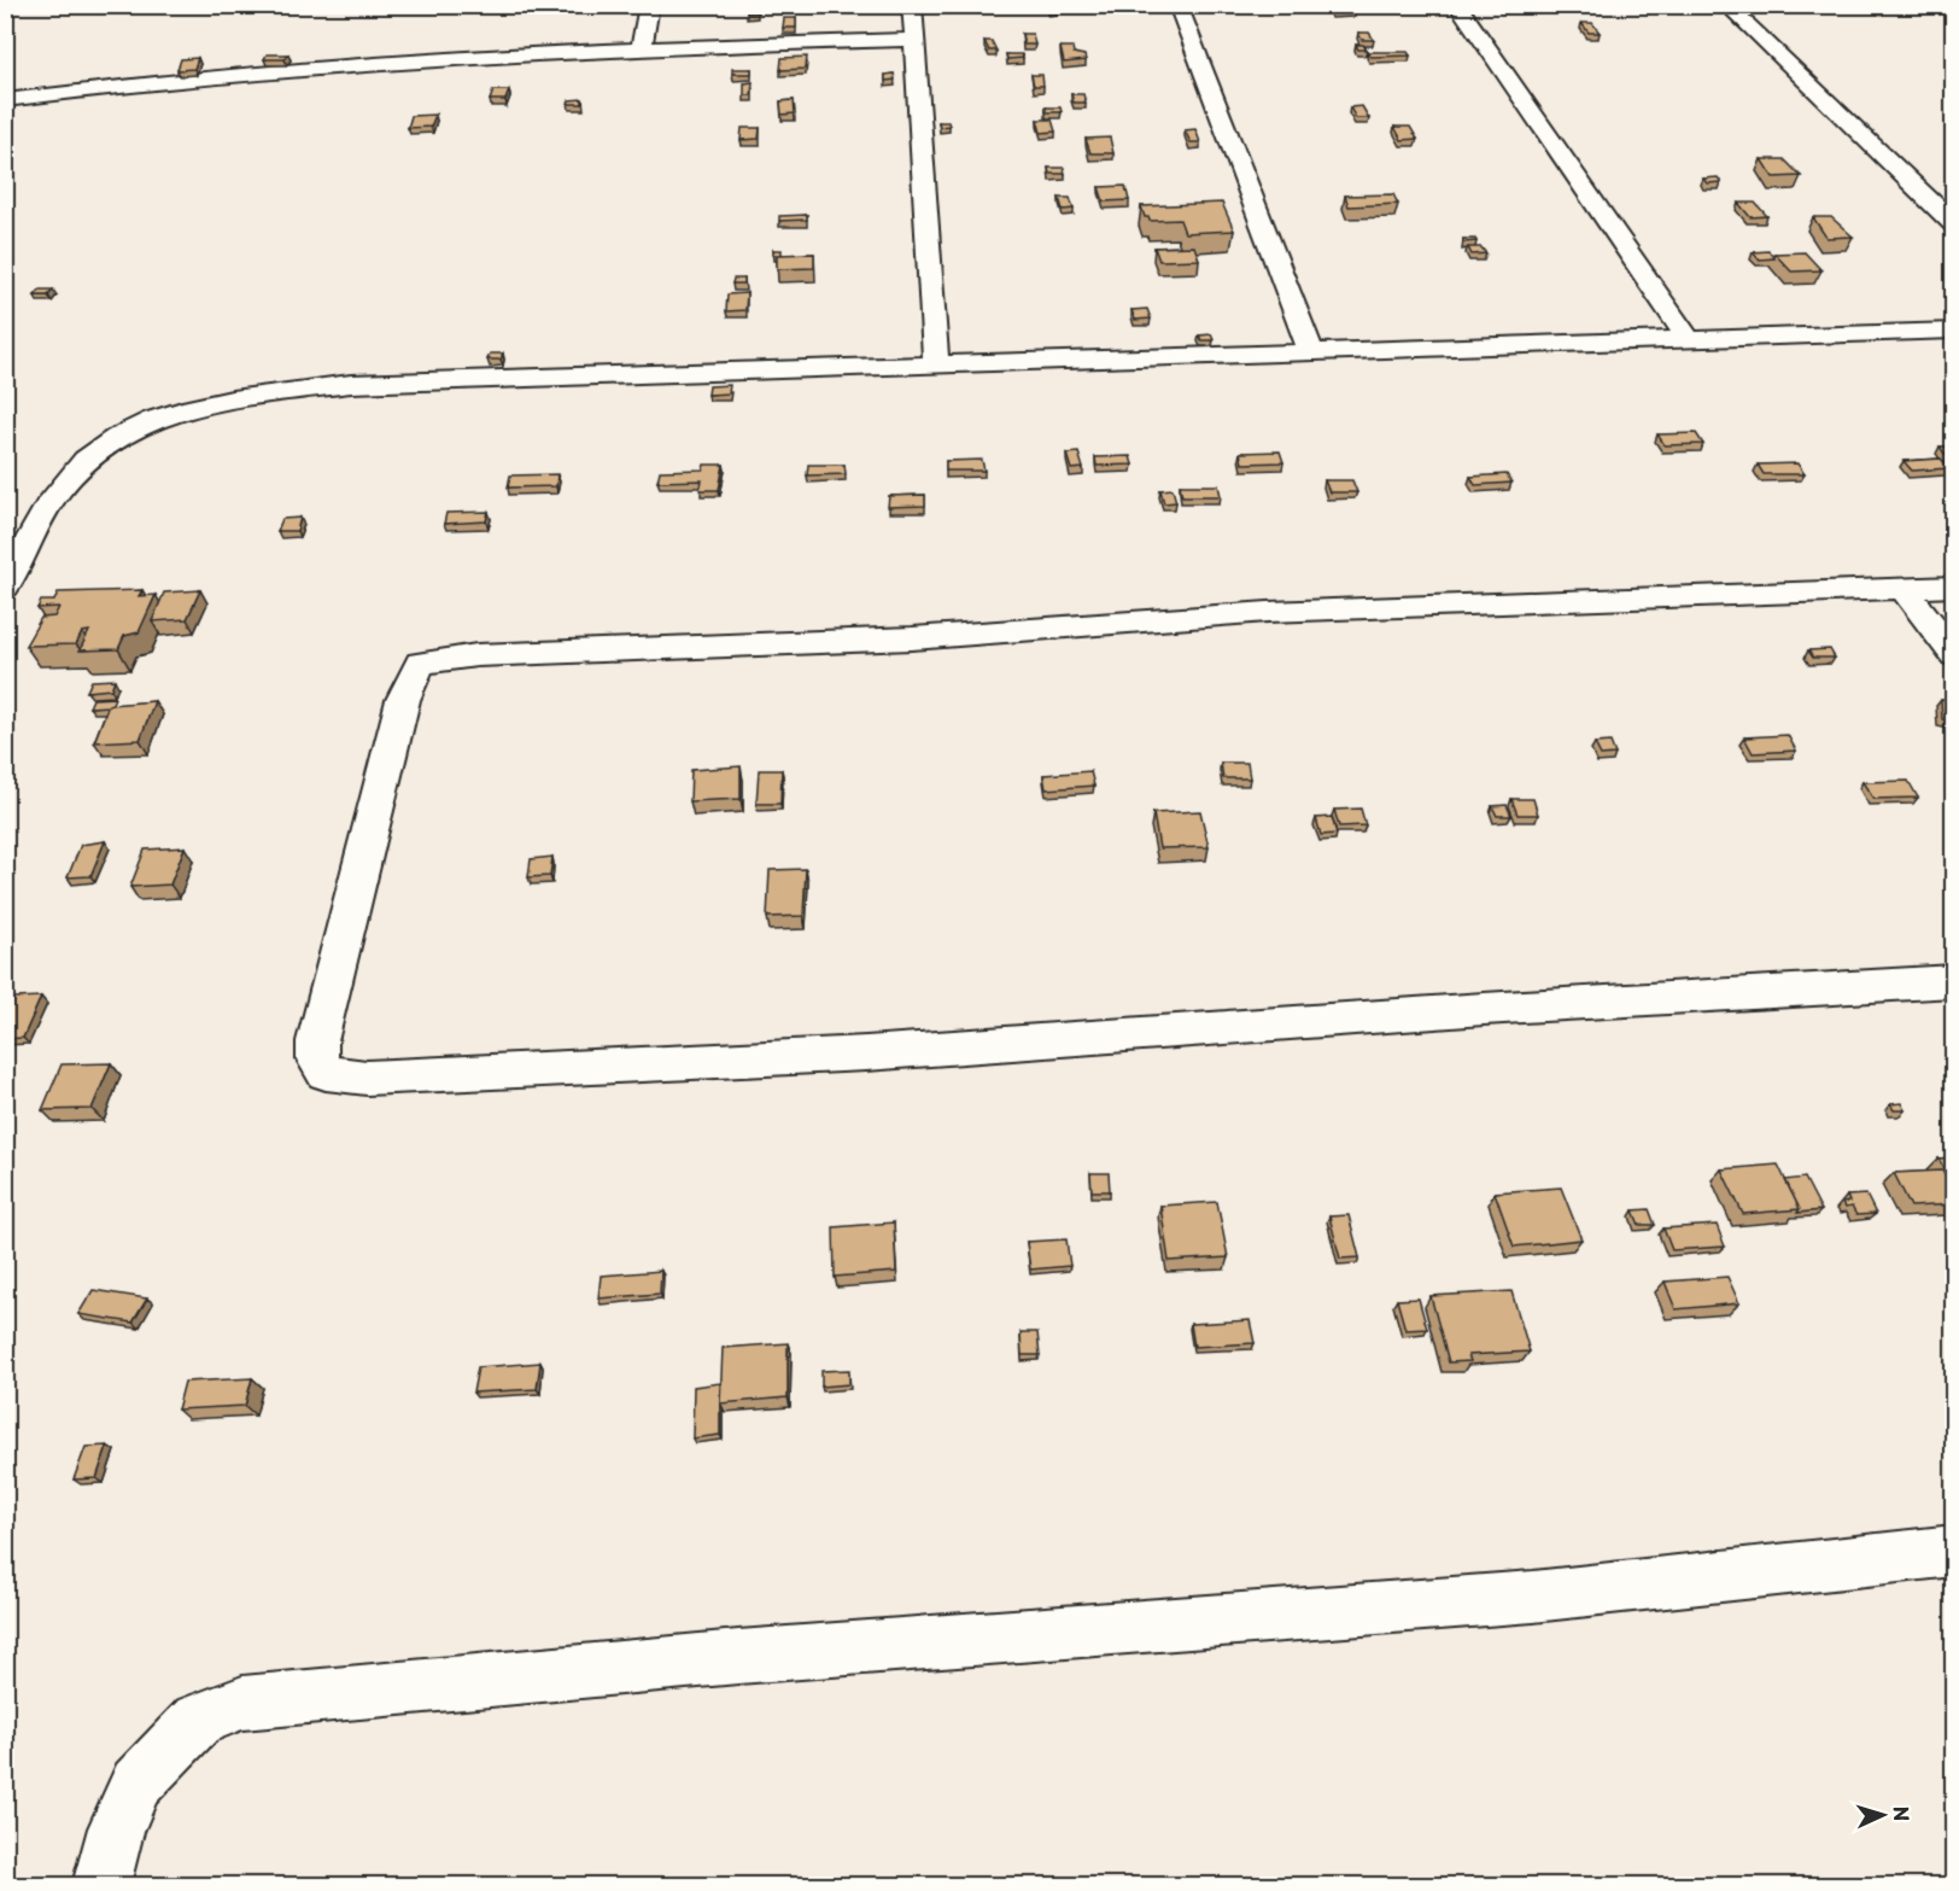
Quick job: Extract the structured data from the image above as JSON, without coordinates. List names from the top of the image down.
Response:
{
  "north": "right"
}
